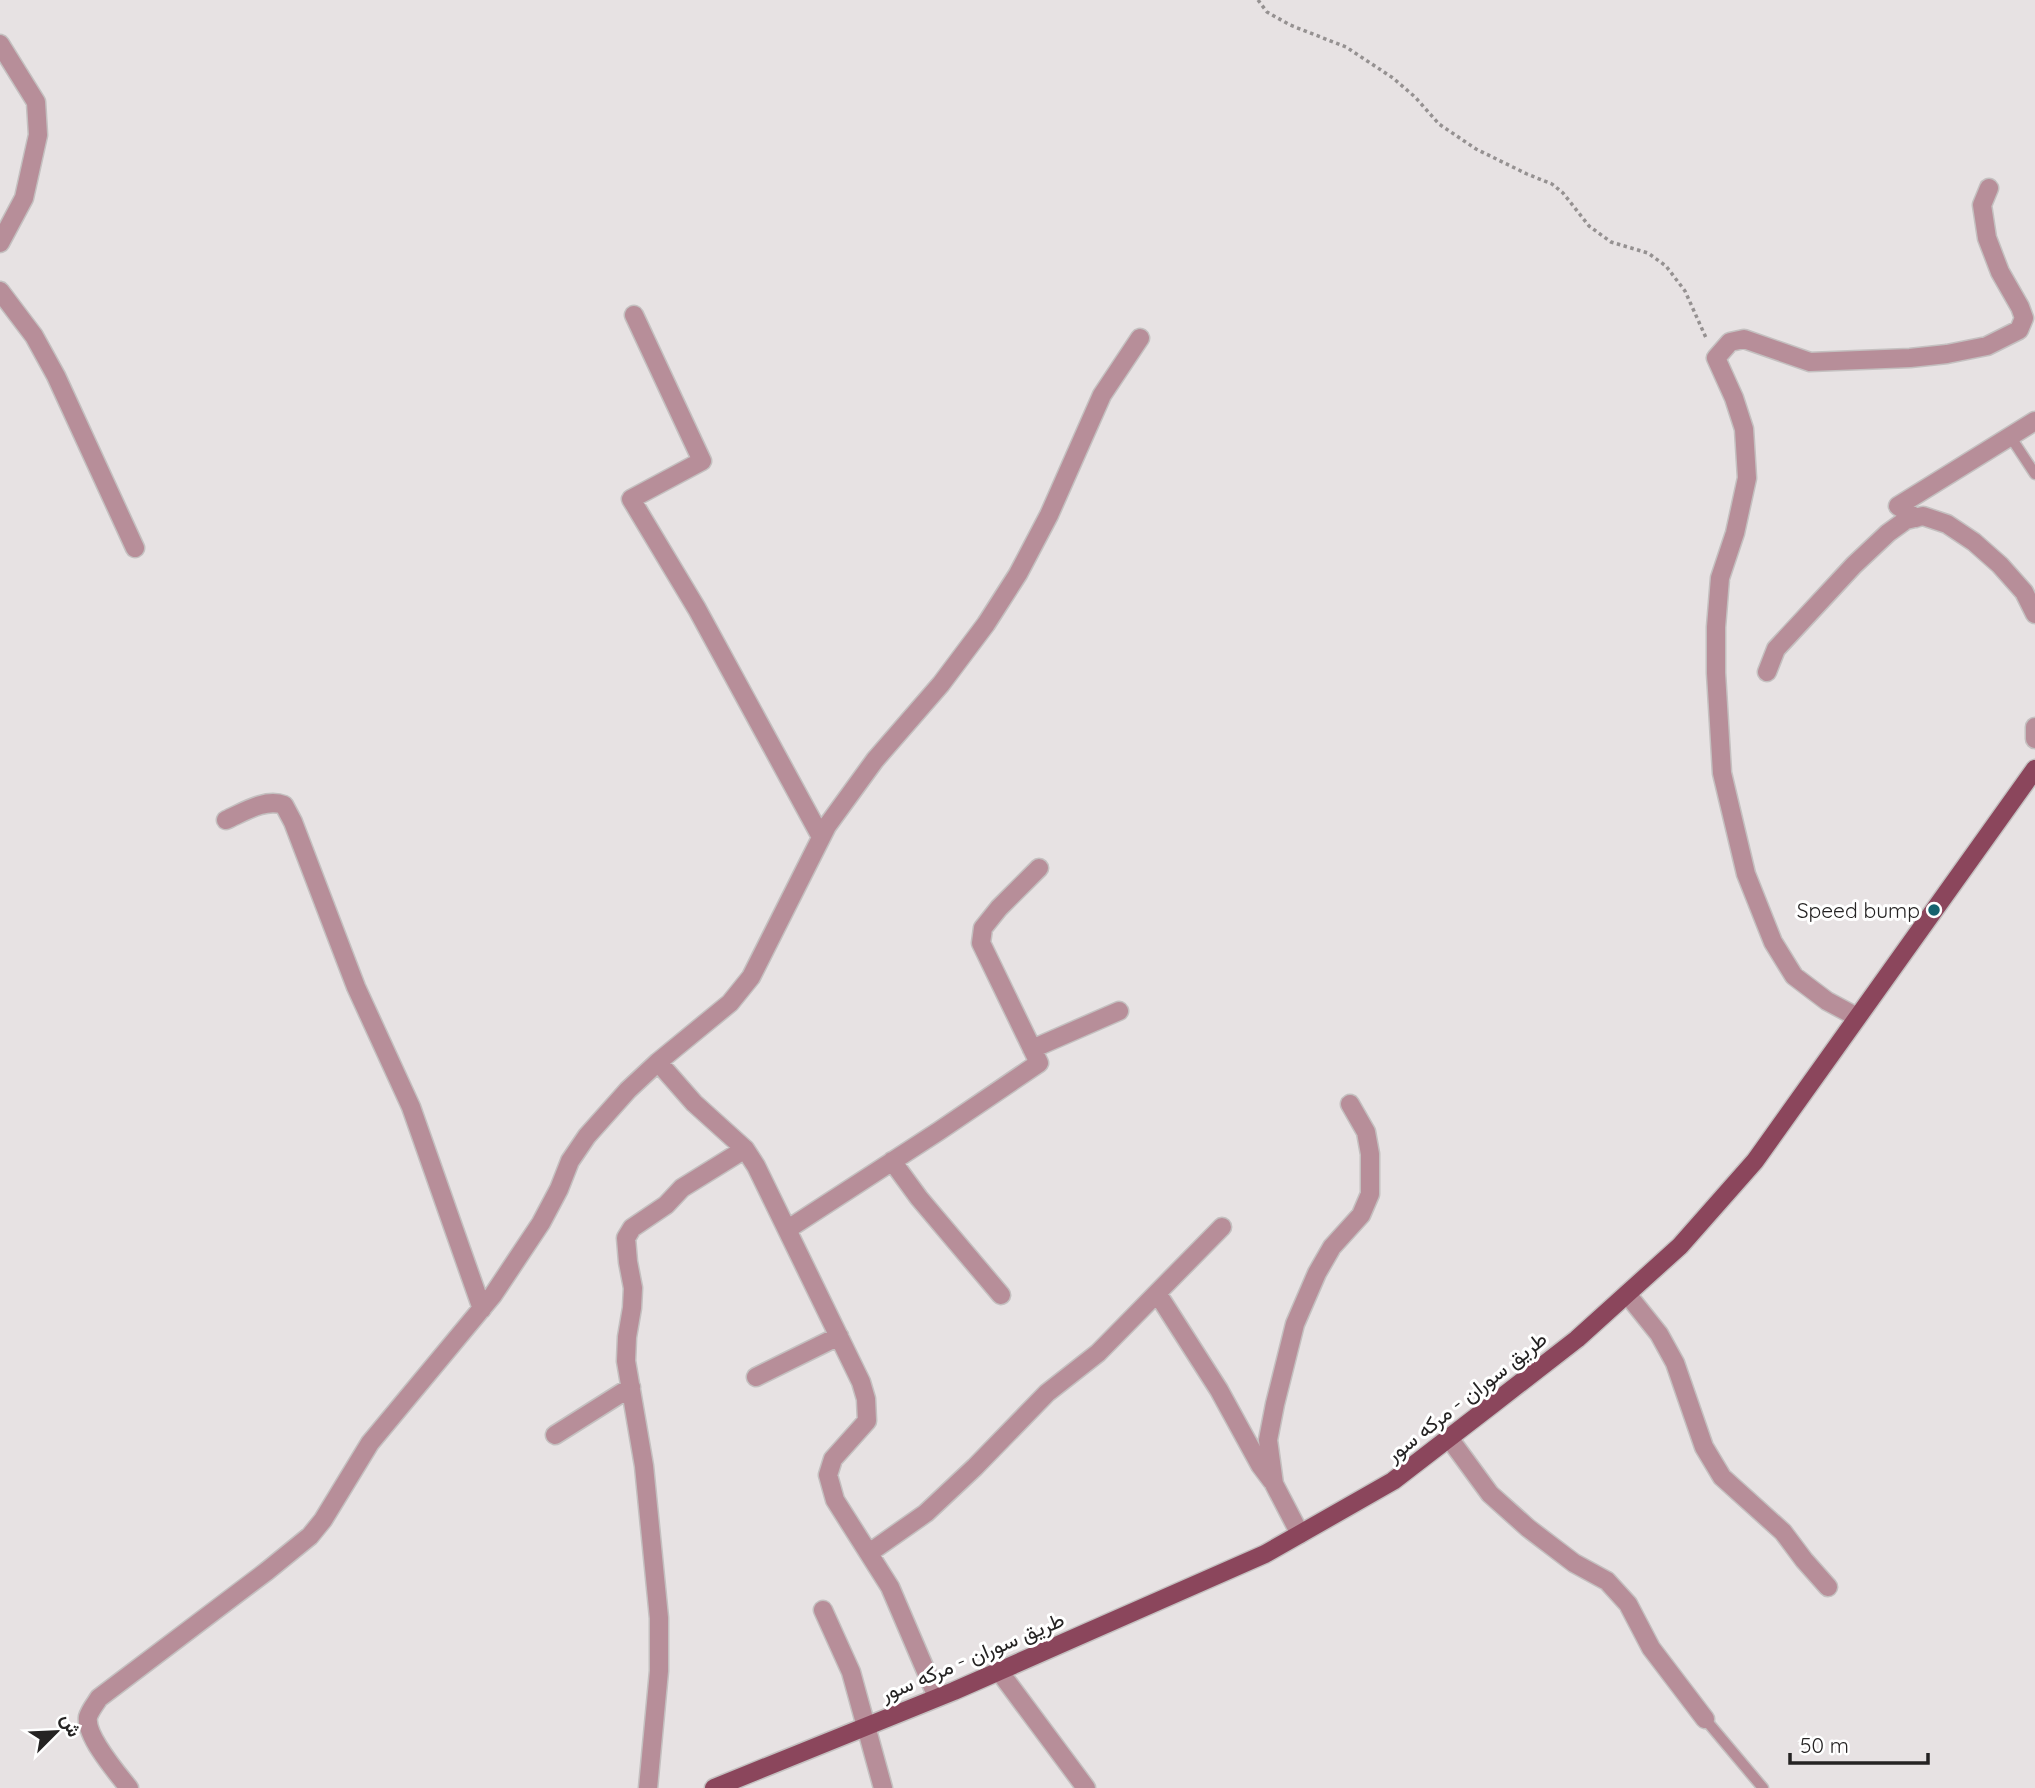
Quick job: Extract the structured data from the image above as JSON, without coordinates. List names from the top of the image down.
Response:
{
  "streets": {
    "main road": ["طريق سوران - مركه سور"]
  },
  "places": ["Speed bump"],
  "scale_bar": "50 m",
  "north": "top right"
}
